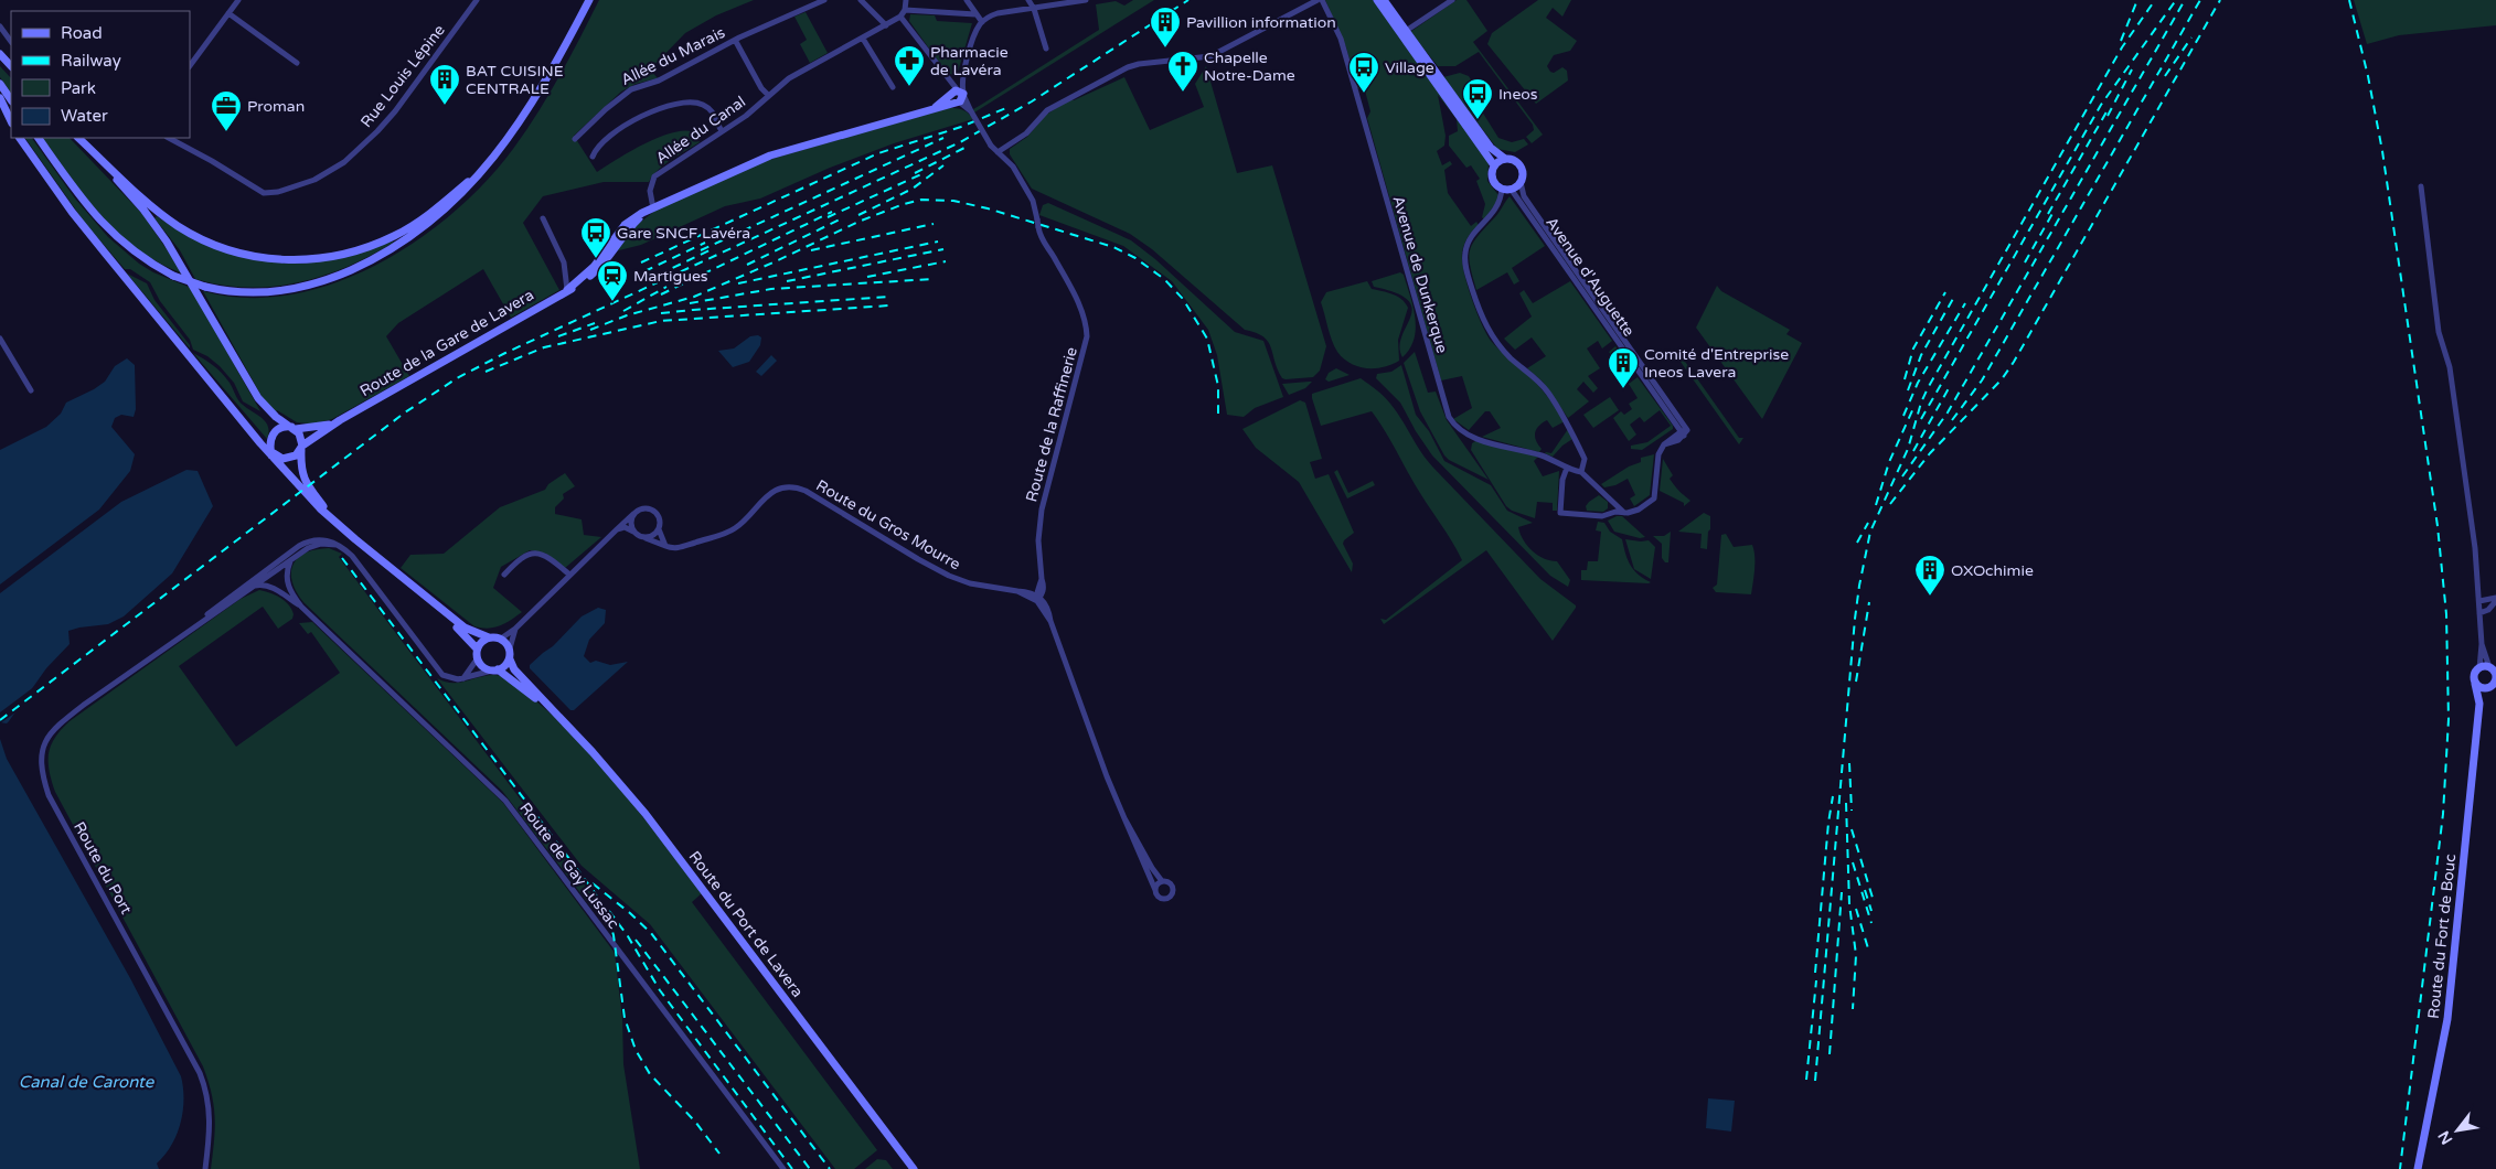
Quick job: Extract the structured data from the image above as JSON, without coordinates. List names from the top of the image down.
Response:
{
  "streets": {
    "street": [
      "Allée du Marais",
      "Rue Louis Lépine",
      "Allée du Canal",
      "Avenue de Dunkerque",
      "Avenue d'Auguette",
      "Route de la Gare de Lavera",
      "Route de la Raffinerie",
      "Route du Gros Mourre",
      "Route de Gay Lussac",
      "Route du Port",
      "Route du Port de Lavera",
      "Route du Fort de Bouc"
    ]
  },
  "crossings": [
    ["Allée du Canal", "Route de la Gare de Lavera"],
    ["Allée du Canal", "Route de la Raffinerie"],
    ["Route de la Gare de Lavera", "Route de la Raffinerie"],
    ["Route de la Raffinerie", "Route du Gros Mourre"],
    ["Route de Gay Lussac", "Route du Port"]
  ],
  "water": ["Canal de Caronte"],
  "places": {
    "building": [
      "Pavillion information",
      "BAT CUISINE CENTRALE",
      "Comité d'Entreprise Ineos Lavera",
      "OXOchimie"
    ],
    "pharmacy": ["Pharmacie de Lavéra"],
    "church": ["Chapelle Notre-Dame"],
    "bus stop": ["Village", "Ineos", "Gare SNCF Lavéra"],
    "office": ["Proman"],
    "station": ["Martigues"]
  },
  "legend": [
    "Road",
    "Railway",
    "Park",
    "Water"
  ],
  "north": "bottom left"
}
